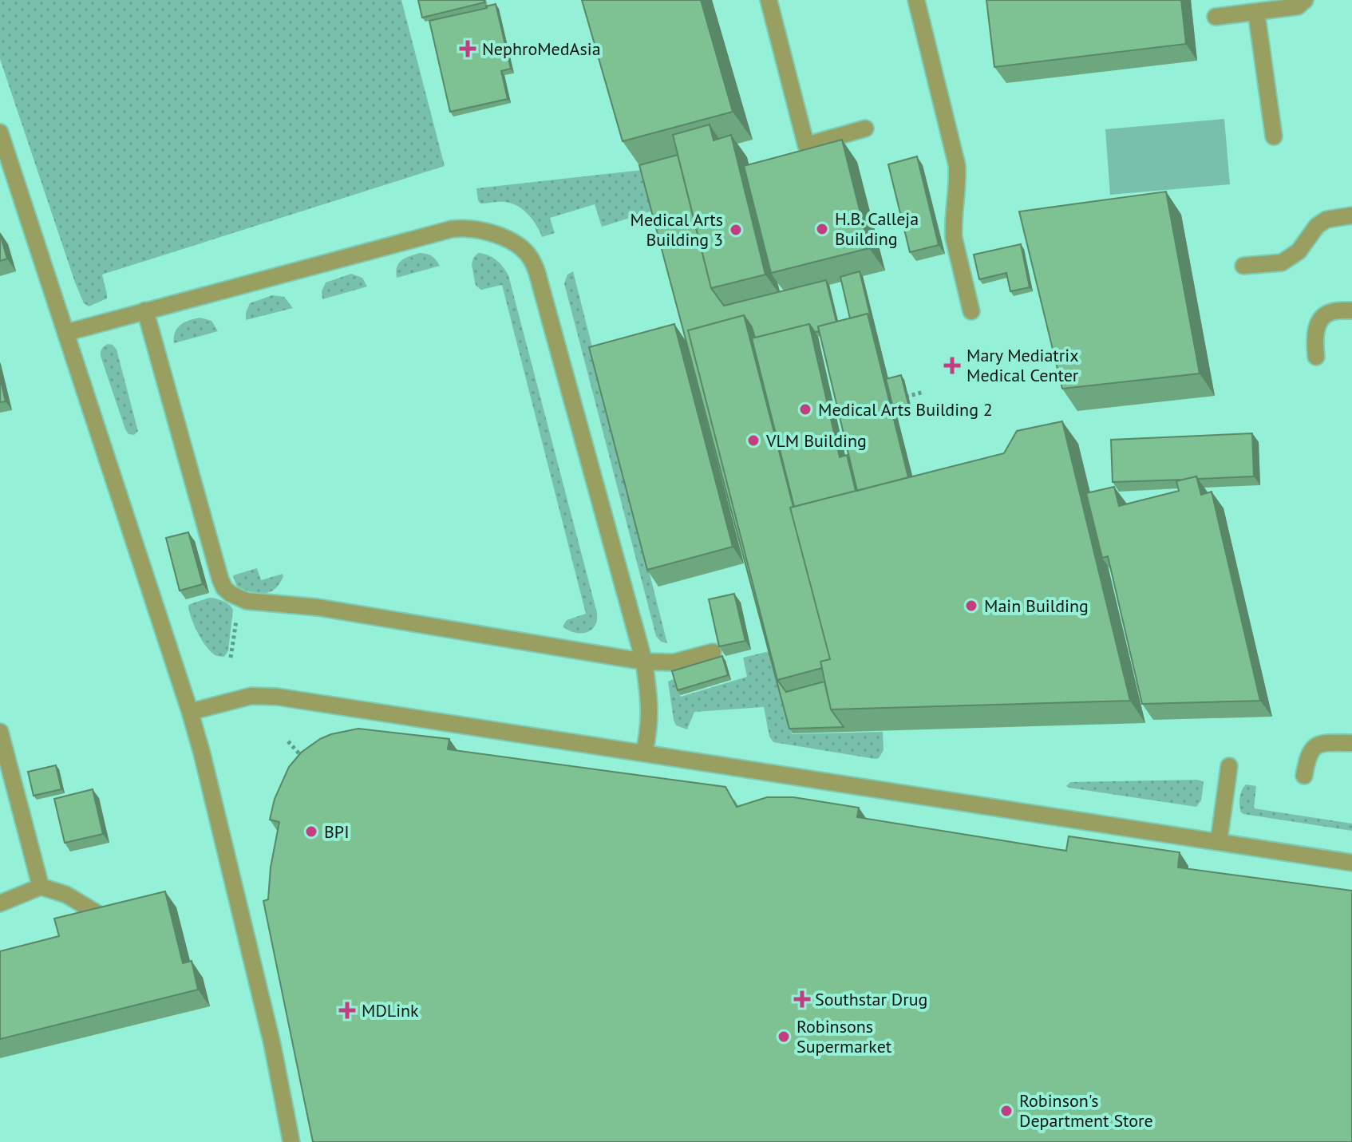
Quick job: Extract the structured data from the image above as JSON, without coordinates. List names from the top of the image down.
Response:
{
  "places": {
    "health": [
      "NephroMedAsia",
      "Mary Mediatrix Medical Center",
      "Southstar Drug",
      "MDLink"
    ],
    "other": [
      "H.B. Calleja Building",
      "Medical Arts Building 3",
      "Medical Arts Building 2",
      "VLM Building",
      "Main Building",
      "BPI",
      "Robinsons Supermarket",
      "Robinson's Department Store"
    ]
  }
}
